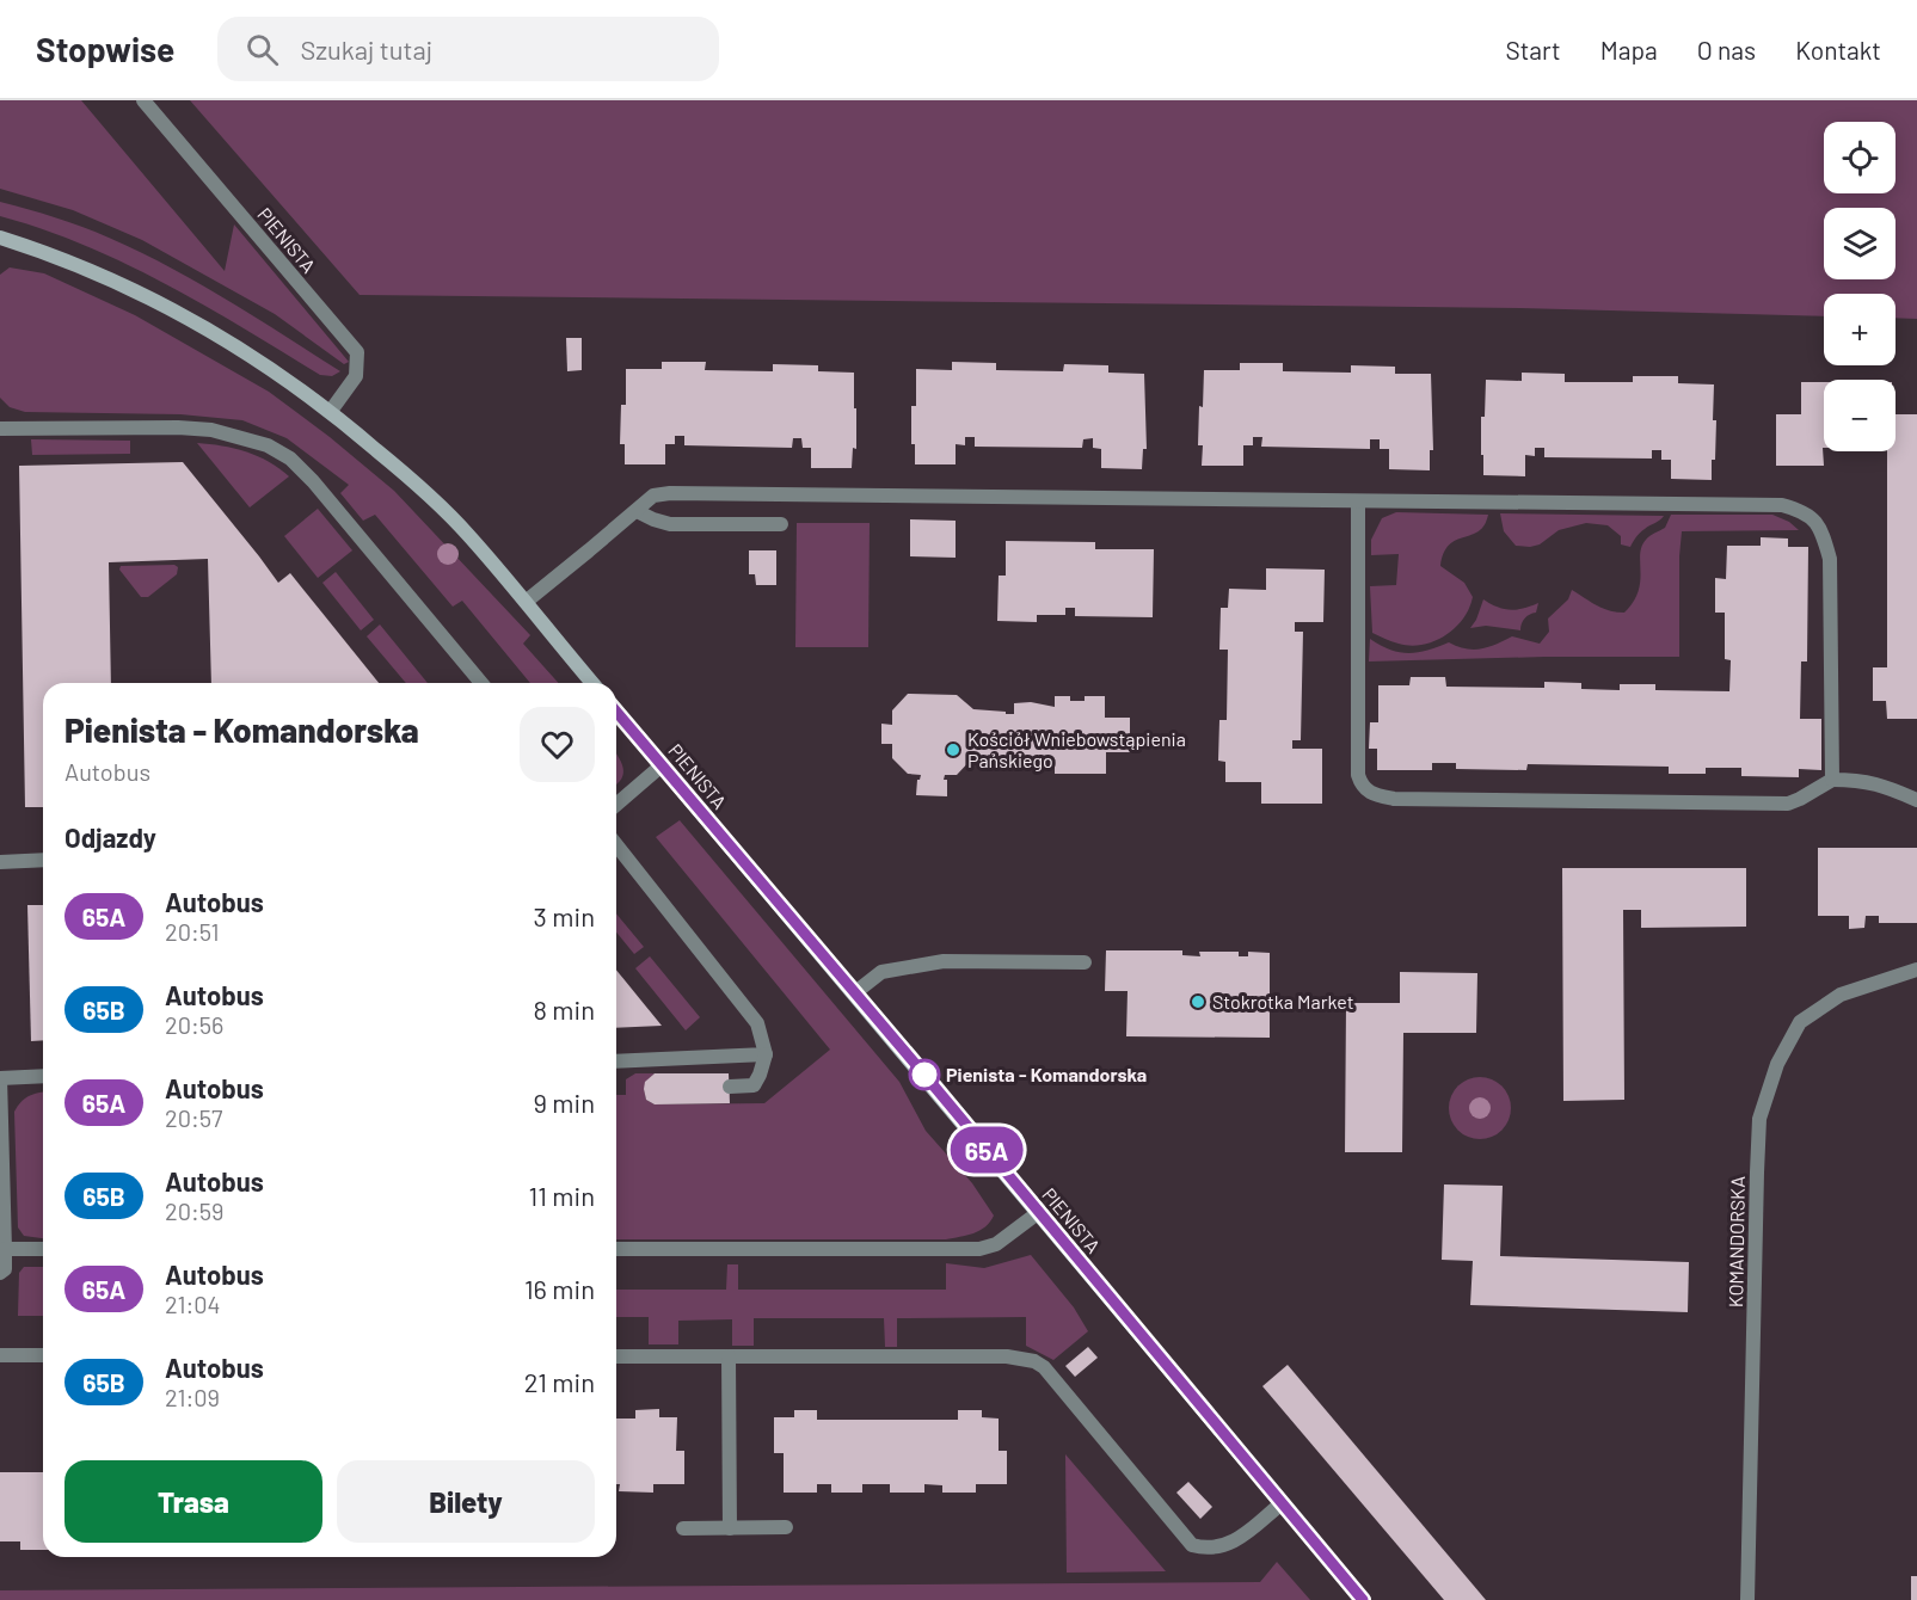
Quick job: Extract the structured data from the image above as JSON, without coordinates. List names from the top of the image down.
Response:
{
  "streets": {
    "street": ["PIENISTA", "KOMANDORSKA"]
  },
  "places": ["Kościół Wniebowstąpienia Pańskiego", "Stokrotka Market", "Pienista - Komandorska"],
  "lines": ["bus line 65A"],
  "page": {
    "header": "Stopwise",
    "search": "Szukaj tutaj",
    "nav": [
      "Start",
      "Mapa",
      "O nas",
      "Kontakt"
    ],
    "on_map": "65A",
    "map_buttons": ["+", "−"],
    "heading": [
      ["Pienista - Komandorska", "Autobus"],
      "Odjazdy"
    ],
    "list": [
      {
        "mark": "65A",
        "name": "Autobus",
        "note": "20:51",
        "value": "3 min"
      },
      {
        "mark": "65B",
        "name": "Autobus",
        "note": "20:56",
        "value": "8 min"
      },
      {
        "mark": "65A",
        "name": "Autobus",
        "note": "20:57",
        "value": "9 min"
      },
      {
        "mark": "65B",
        "name": "Autobus",
        "note": "20:59",
        "value": "11 min"
      },
      {
        "mark": "65A",
        "name": "Autobus",
        "note": "21:04",
        "value": "16 min"
      },
      {
        "mark": "65B",
        "name": "Autobus",
        "note": "21:09",
        "value": "21 min"
      }
    ],
    "buttons": ["Trasa", "Bilety"]
  }
}
